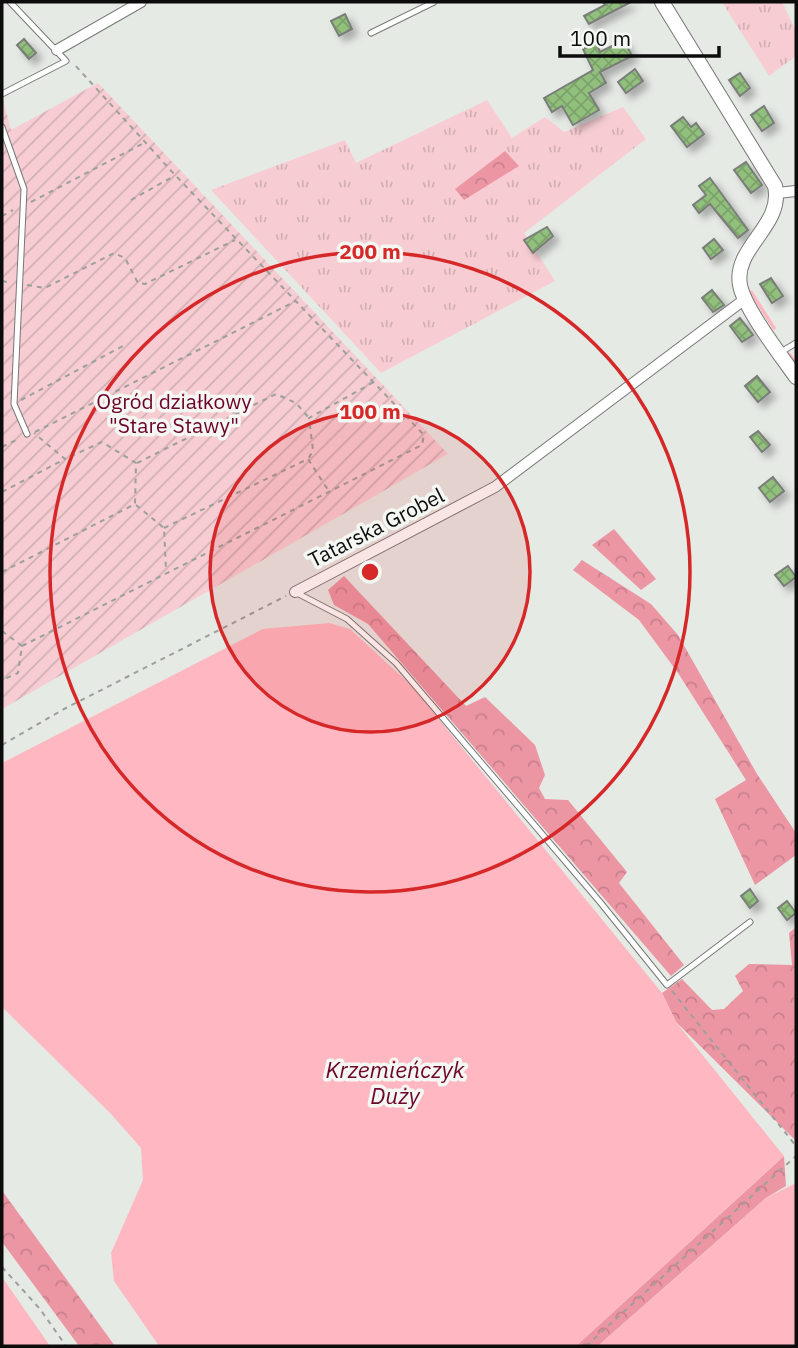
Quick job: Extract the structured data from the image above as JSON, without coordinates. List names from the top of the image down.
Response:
{
  "streets": {
    "street": ["Tatarska Grobel"]
  },
  "water": ["Krzemieńczyk Duży"],
  "parks": ["Ogród działkowy \"Stare Stawy\""],
  "scale_bar": "100 m",
  "rings": ["200 m", "100 m"]
}
